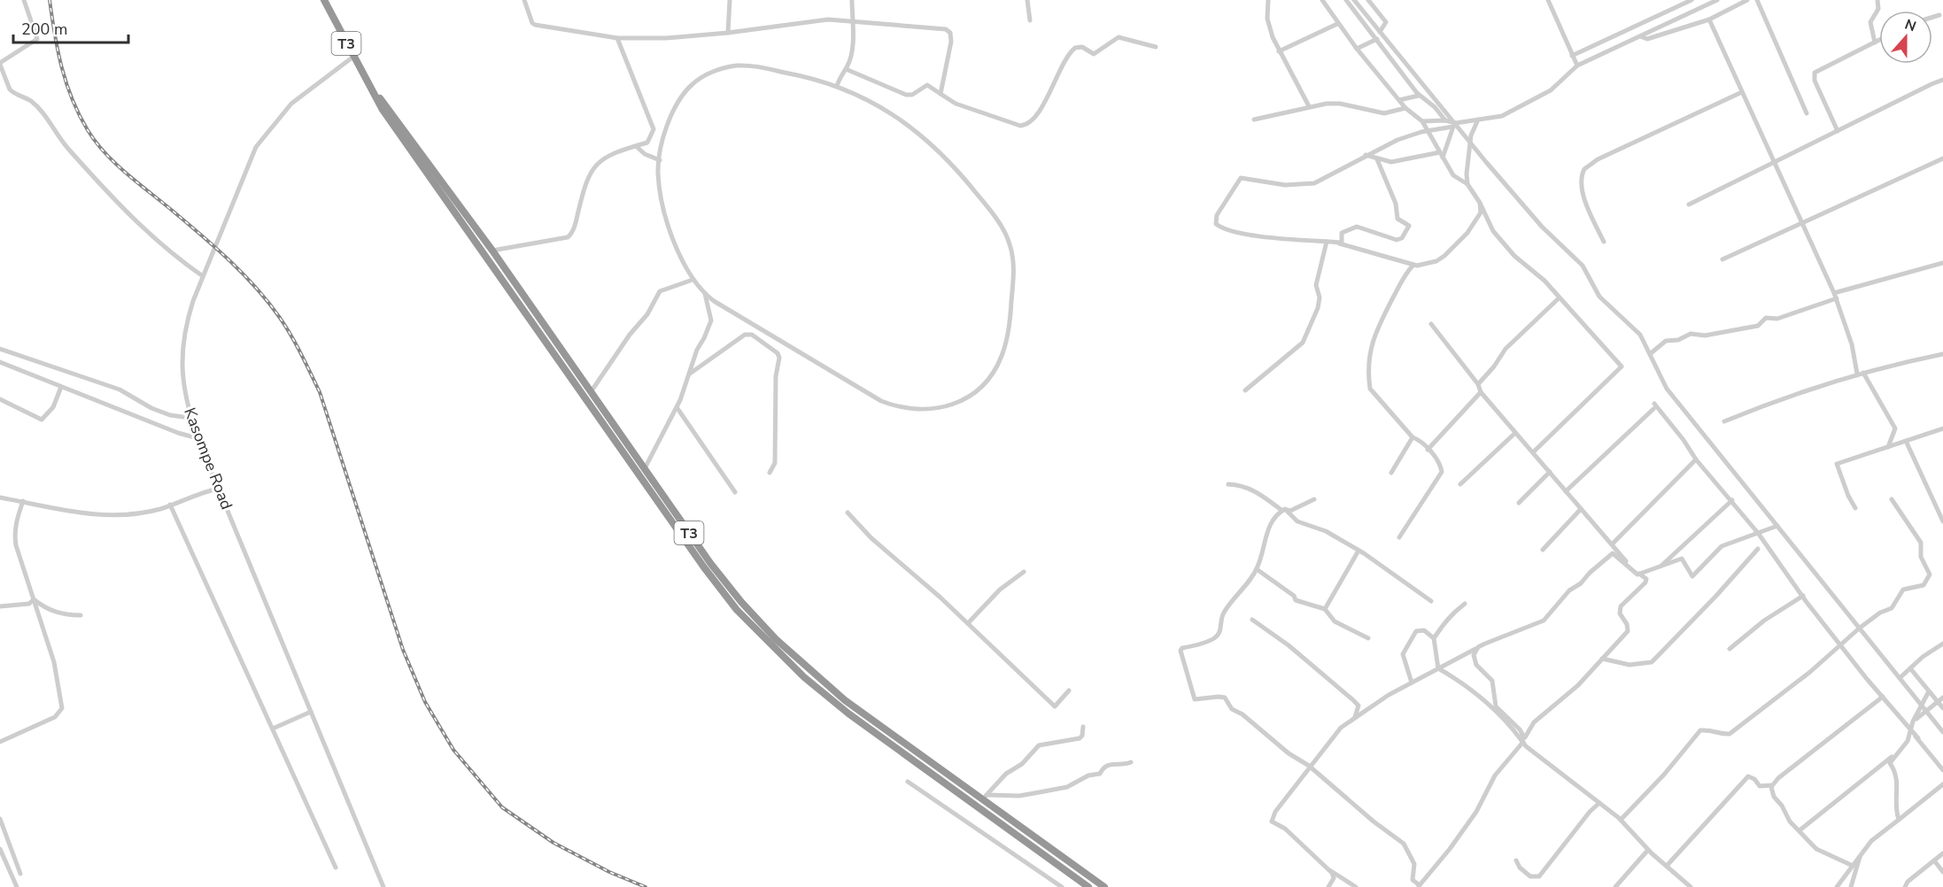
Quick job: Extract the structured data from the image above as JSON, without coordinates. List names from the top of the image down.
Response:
{
  "streets": {
    "highway": ["T3"],
    "street": ["Kasompe Road"]
  },
  "crossings": [
    ["T3", "Kasompe Road"]
  ],
  "scale_bar": "200 m",
  "north": "top"
}
